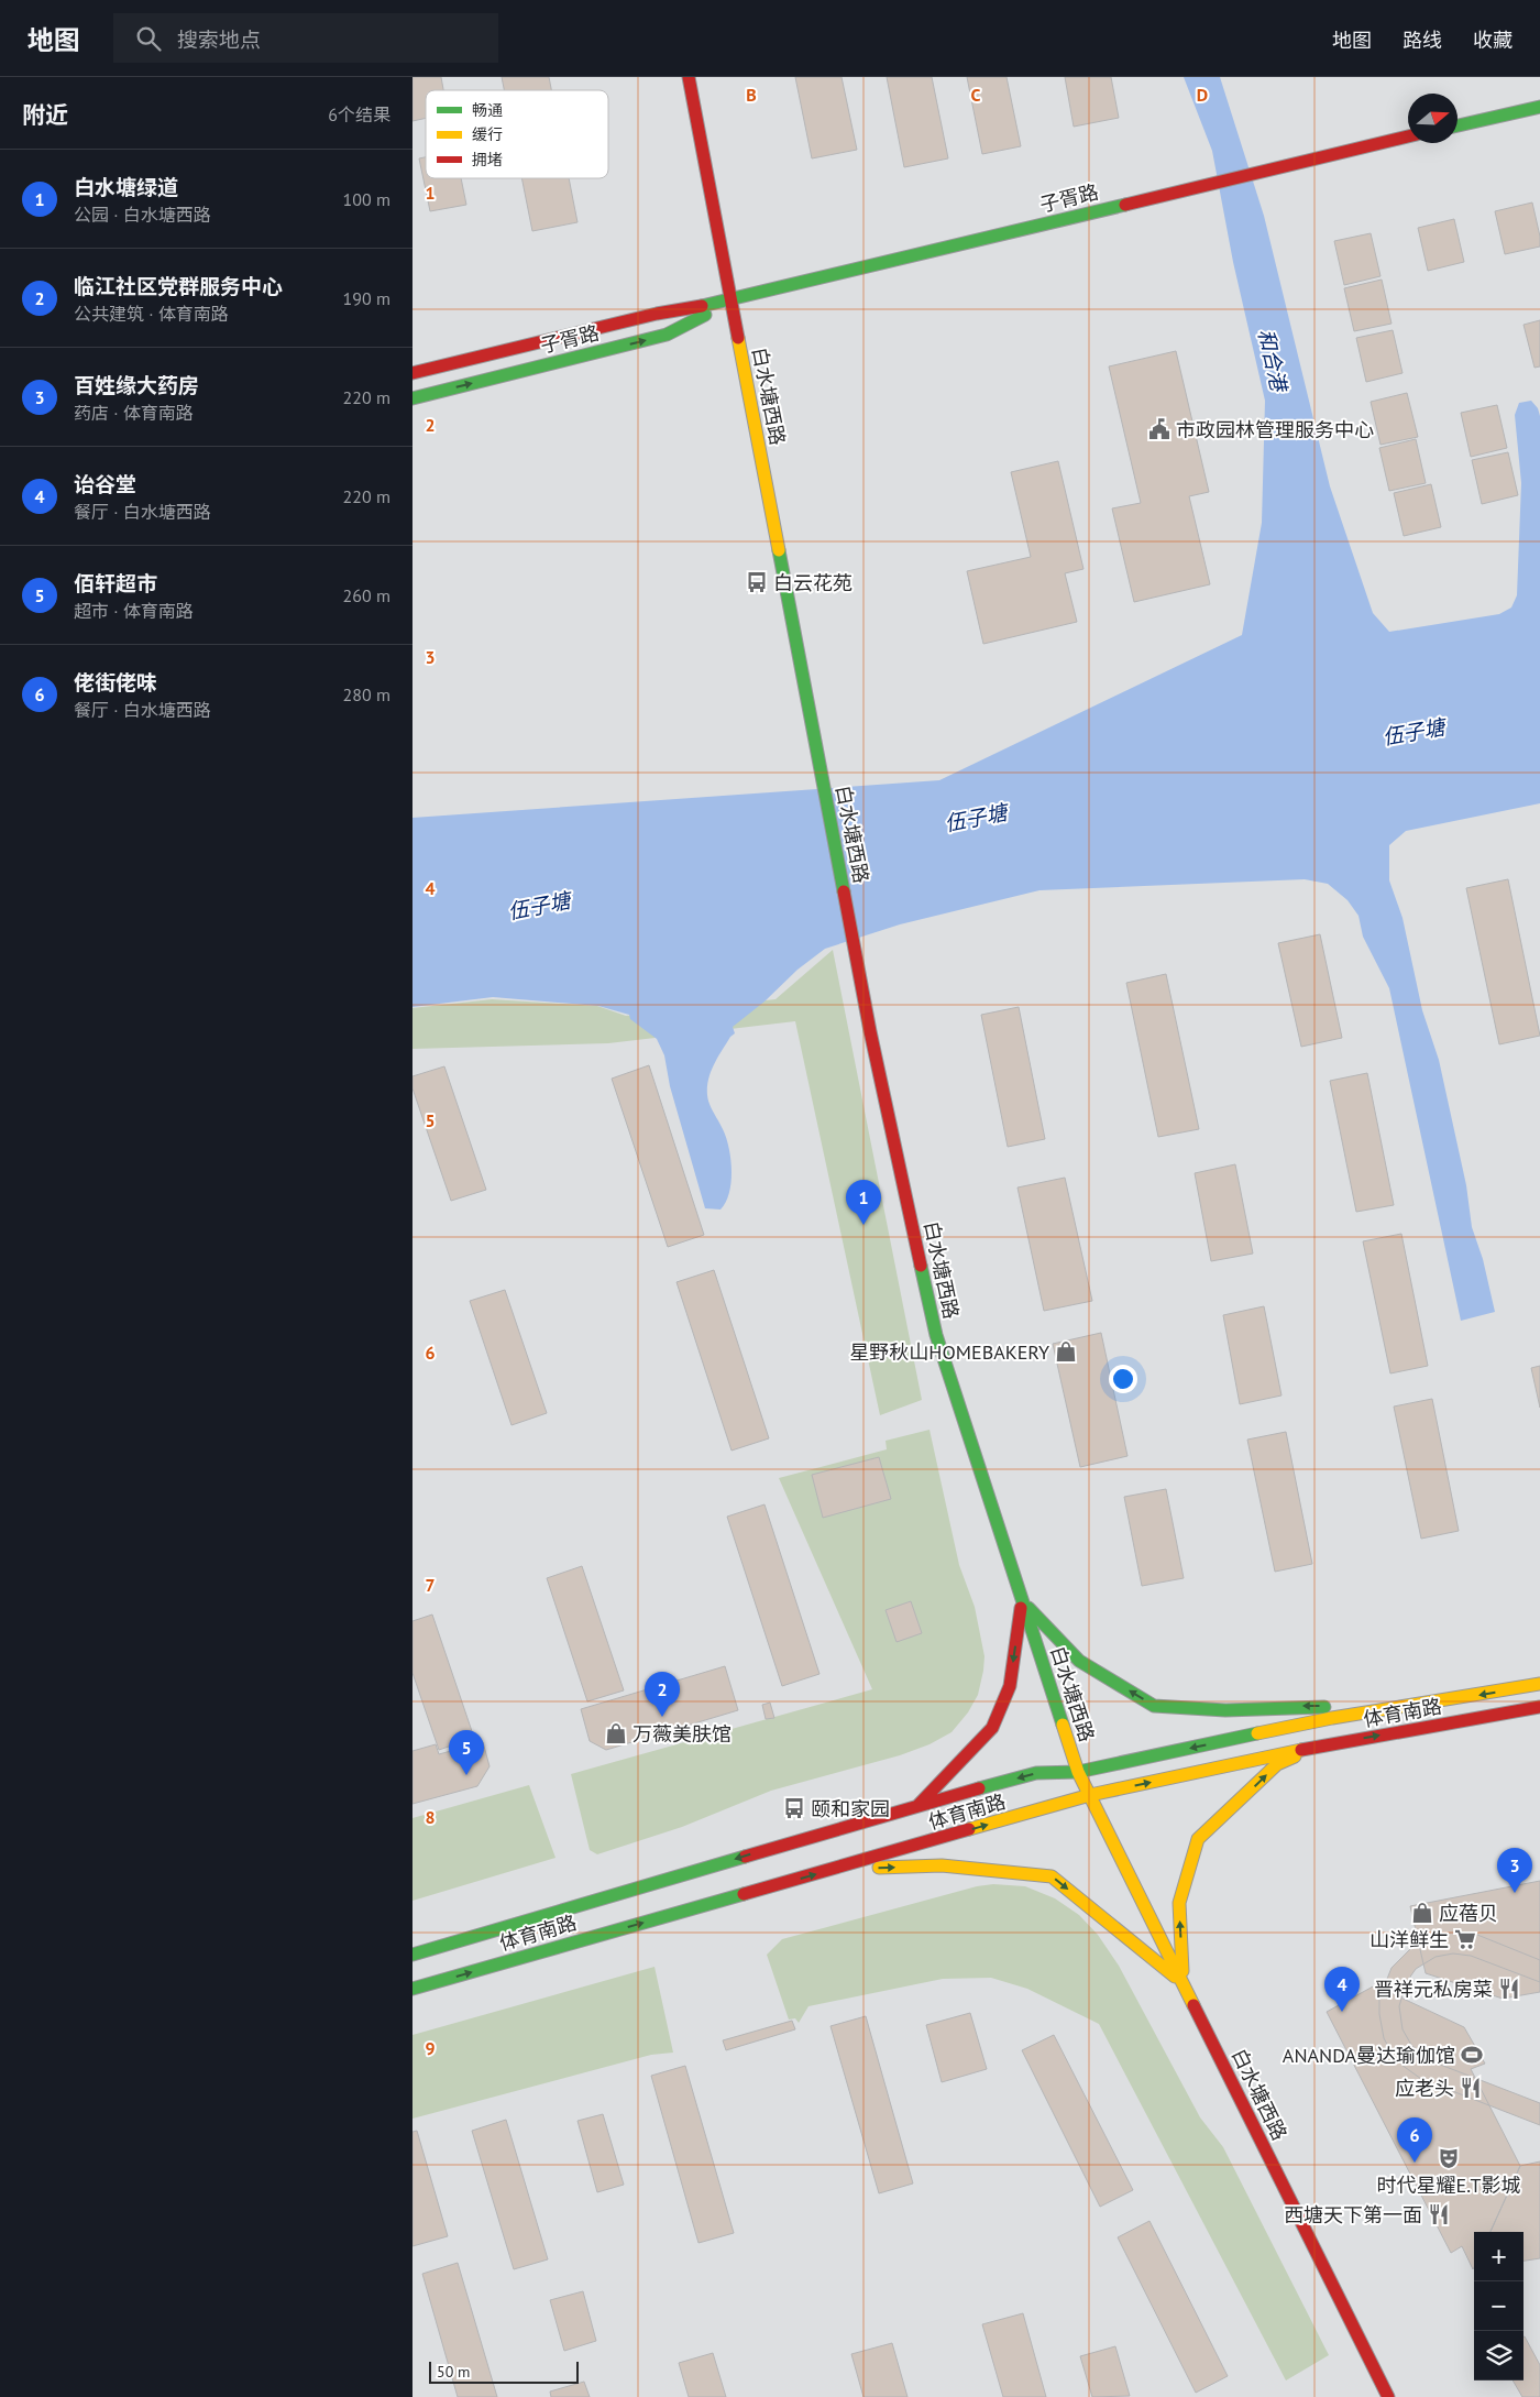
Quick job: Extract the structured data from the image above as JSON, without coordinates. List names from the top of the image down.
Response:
{
  "streets": {
    "street": ["子胥路", "白水塘西路", "体育南路"]
  },
  "crossings": [
    ["子胥路", "白水塘西路"],
    ["白水塘西路", "体育南路"]
  ],
  "water": ["和合港", "伍子塘"],
  "places": {
    "public building": ["市政园林管理服务中心"],
    "bus stop": ["白云花苑", "颐和家园"],
    "shop": ["星野秋山HOMEBAKERY", "万薇美肤馆", "应蓓贝"],
    "supermarket": ["山洋鲜生"],
    "restaurant": ["晋祥元私房菜", "应老头", "西塘天下第一面"],
    "sports": ["ANANDA曼达瑜伽馆"],
    "theatre": ["时代星耀E.T影城"]
  },
  "legend": ["畅通", "缓行", "拥堵"],
  "scale_bar": "50 m",
  "north": "right",
  "page": {
    "header": "地图",
    "search": "搜索地点",
    "nav": ["地图", "路线", "收藏"],
    "heading": ["附近", "6个结果"],
    "list": [
      {
        "mark": "1",
        "name": "白水塘绿道",
        "note": "公园 · 白水塘西路",
        "value": "100 m"
      },
      {
        "mark": "2",
        "name": "临江社区党群服务中心",
        "note": "公共建筑 · 体育南路",
        "value": "190 m"
      },
      {
        "mark": "3",
        "name": "百姓缘大药房",
        "note": "药店 · 体育南路",
        "value": "220 m"
      },
      {
        "mark": "4",
        "name": "诒谷堂",
        "note": "餐厅 · 白水塘西路",
        "value": "220 m"
      },
      {
        "mark": "5",
        "name": "佰轩超市",
        "note": "超市 · 体育南路",
        "value": "260 m"
      },
      {
        "mark": "6",
        "name": "佬街佬味",
        "note": "餐厅 · 白水塘西路",
        "value": "280 m"
      }
    ],
    "pins": [
      "1",
      "2",
      "5",
      "3",
      "4",
      "6"
    ],
    "map_buttons": ["+", "−"],
    "scale": "50 m"
  },
  "grid": {
    "columns": ["B", "C", "D"],
    "rows": [
      "1",
      "2",
      "3",
      "4",
      "5",
      "6",
      "7",
      "8",
      "9"
    ]
  }
}
